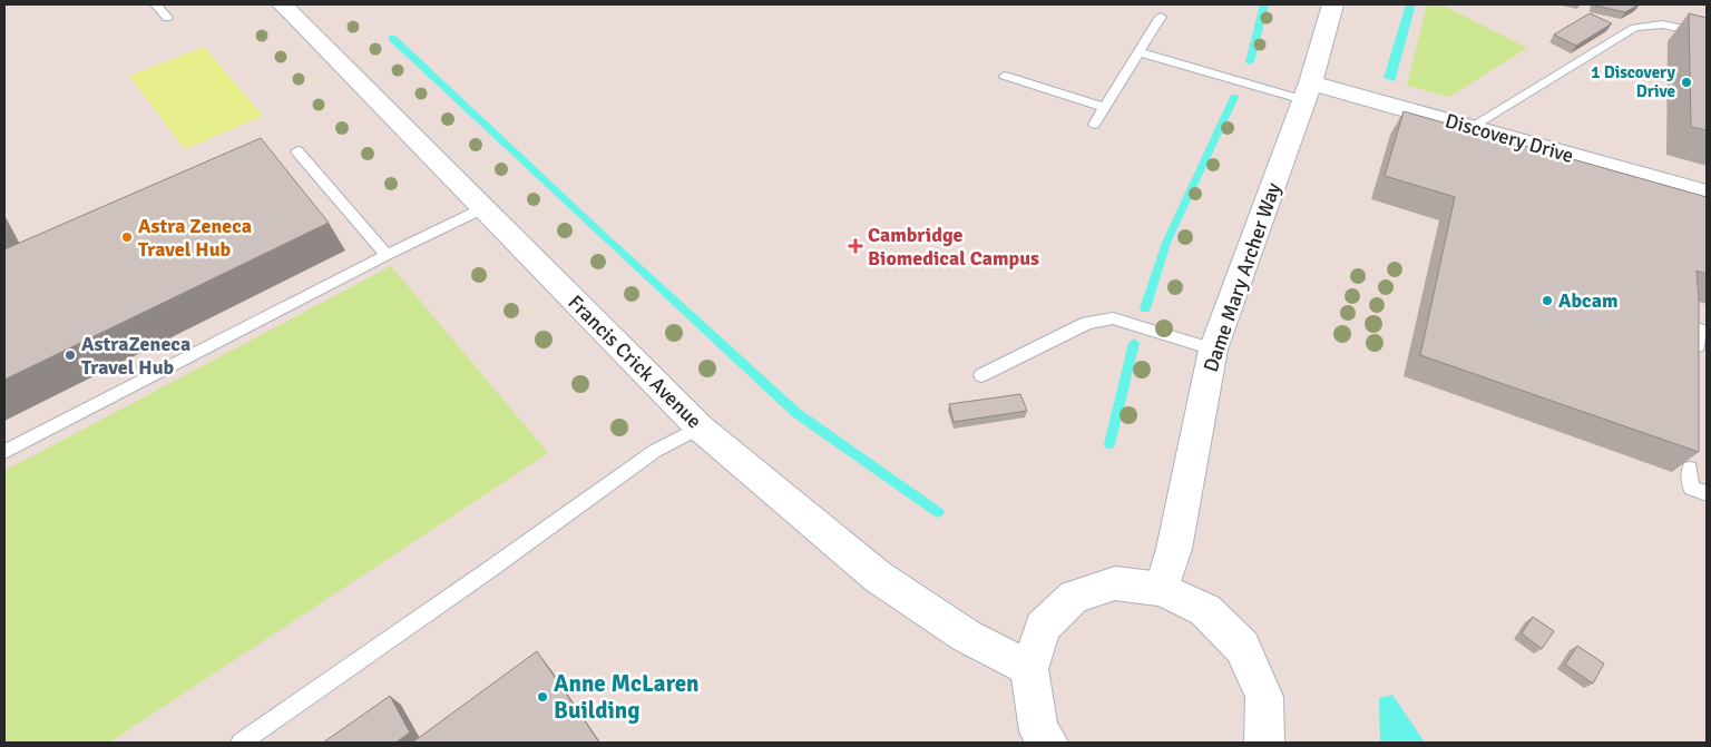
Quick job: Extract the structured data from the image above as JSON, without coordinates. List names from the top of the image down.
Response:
{
  "streets": {
    "street": ["Discovery Drive", "Dame Mary Archer Way", "Francis Crick Avenue"]
  },
  "crossings": [
    ["Discovery Drive", "Dame Mary Archer Way"]
  ],
  "places": {
    "other": [
      "1 Discovery Drive",
      "Astra Zeneca Travel Hub",
      "Abcam",
      "AstraZeneca Travel Hub",
      "Anne McLaren Building"
    ],
    "health": ["Cambridge Biomedical Campus"]
  }
}
